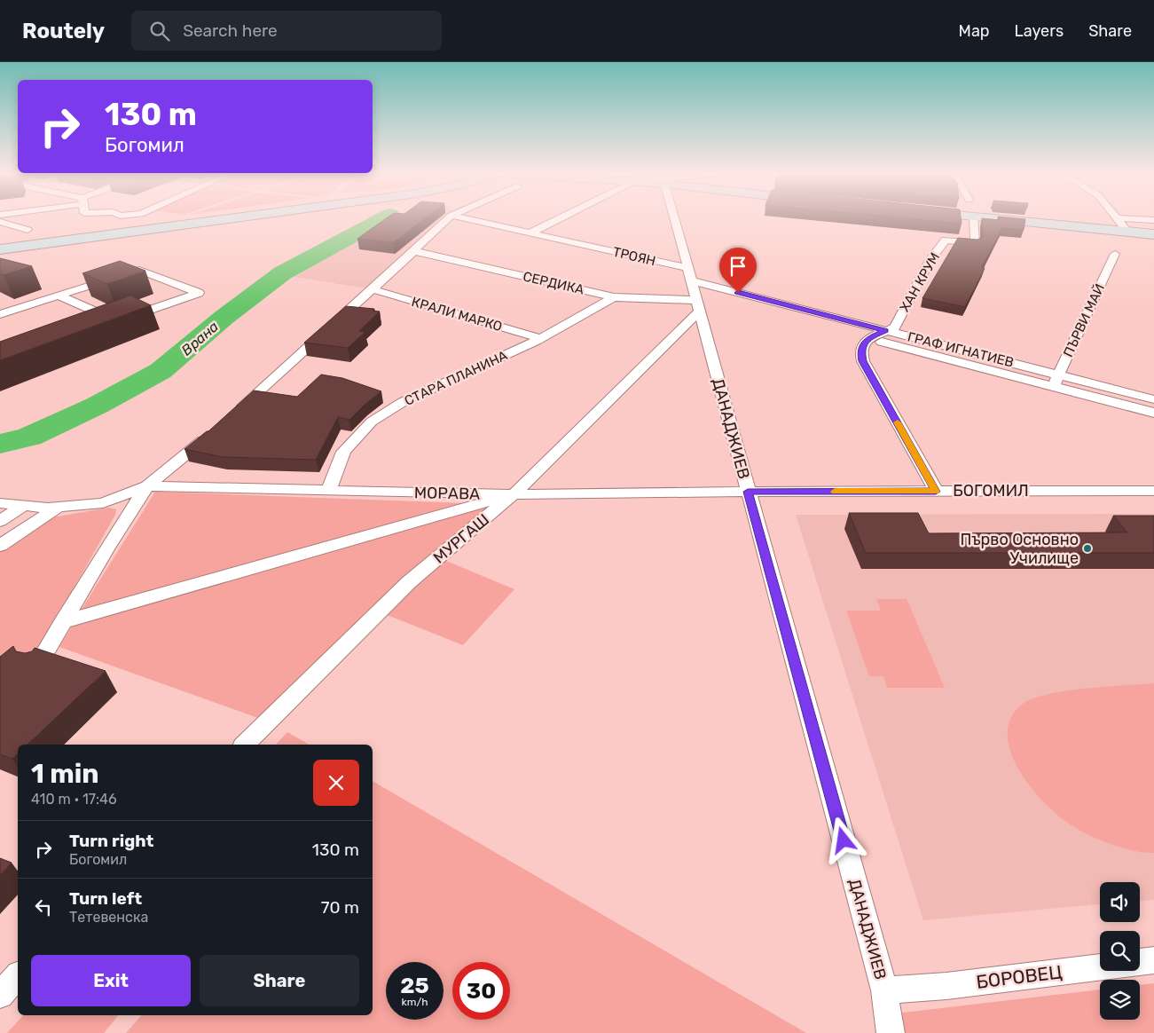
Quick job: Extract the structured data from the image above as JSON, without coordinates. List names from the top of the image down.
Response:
{
  "streets": {
    "street": [
      "ТРОЯН",
      "ХАН КРУМ",
      "СЕРДИКА",
      "КРАЛИ МАРКО",
      "ПЪРВИ МАЙ",
      "ГРАФ ИГНАТИЕВ",
      "СТАРА ПЛАНИНА",
      "ДАНАДЖИЕВ",
      "БОГОМИЛ",
      "МОРАВА",
      "МУРГАШ",
      "БОРОВЕЦ"
    ]
  },
  "crossings": [
    ["ТРОЯН", "ДАНАДЖИЕВ"],
    ["ХАН КРУМ", "ГРАФ ИГНАТИЕВ"],
    ["СЕРДИКА", "ГРАФ ИГНАТИЕВ"],
    ["СЕРДИКА", "СТАРА ПЛАНИНА"],
    ["СЕРДИКА", "ДАНАДЖИЕВ"],
    ["СЕРДИКА", "МУРГАШ"],
    ["КРАЛИ МАРКО", "СТАРА ПЛАНИНА"],
    ["ПЪРВИ МАЙ", "ГРАФ ИГНАТИЕВ"],
    ["ГРАФ ИГНАТИЕВ", "ДАНАДЖИЕВ"],
    ["ГРАФ ИГНАТИЕВ", "МУРГАШ"],
    ["СТАРА ПЛАНИНА", "МОРАВА"],
    ["ДАНАДЖИЕВ", "БОГОМИЛ"],
    ["ДАНАДЖИЕВ", "МОРАВА"],
    ["ДАНАДЖИЕВ", "МУРГАШ"],
    ["ДАНАДЖИЕВ", "БОРОВЕЦ"],
    ["БОГОМИЛ", "МОРАВА"],
    ["МОРАВА", "МУРГАШ"]
  ],
  "water": ["Врана"],
  "places": ["Първо Основно Училище"],
  "page": {
    "header": "Routely",
    "search": "Search here",
    "nav": ["Map", "Layers", "Share"],
    "turn": ["130 m", "Богомил"],
    "heading": ["1 min", "410 m · 17:46"],
    "list": [
      {
        "name": "Turn right",
        "note": "Богомил",
        "value": "130 m"
      },
      {
        "name": "Turn left",
        "note": "Тетевенска",
        "value": "70 m"
      }
    ],
    "buttons": ["Exit", "Share"],
    "speed": "25 km/h",
    "limit": "30"
  }
}
